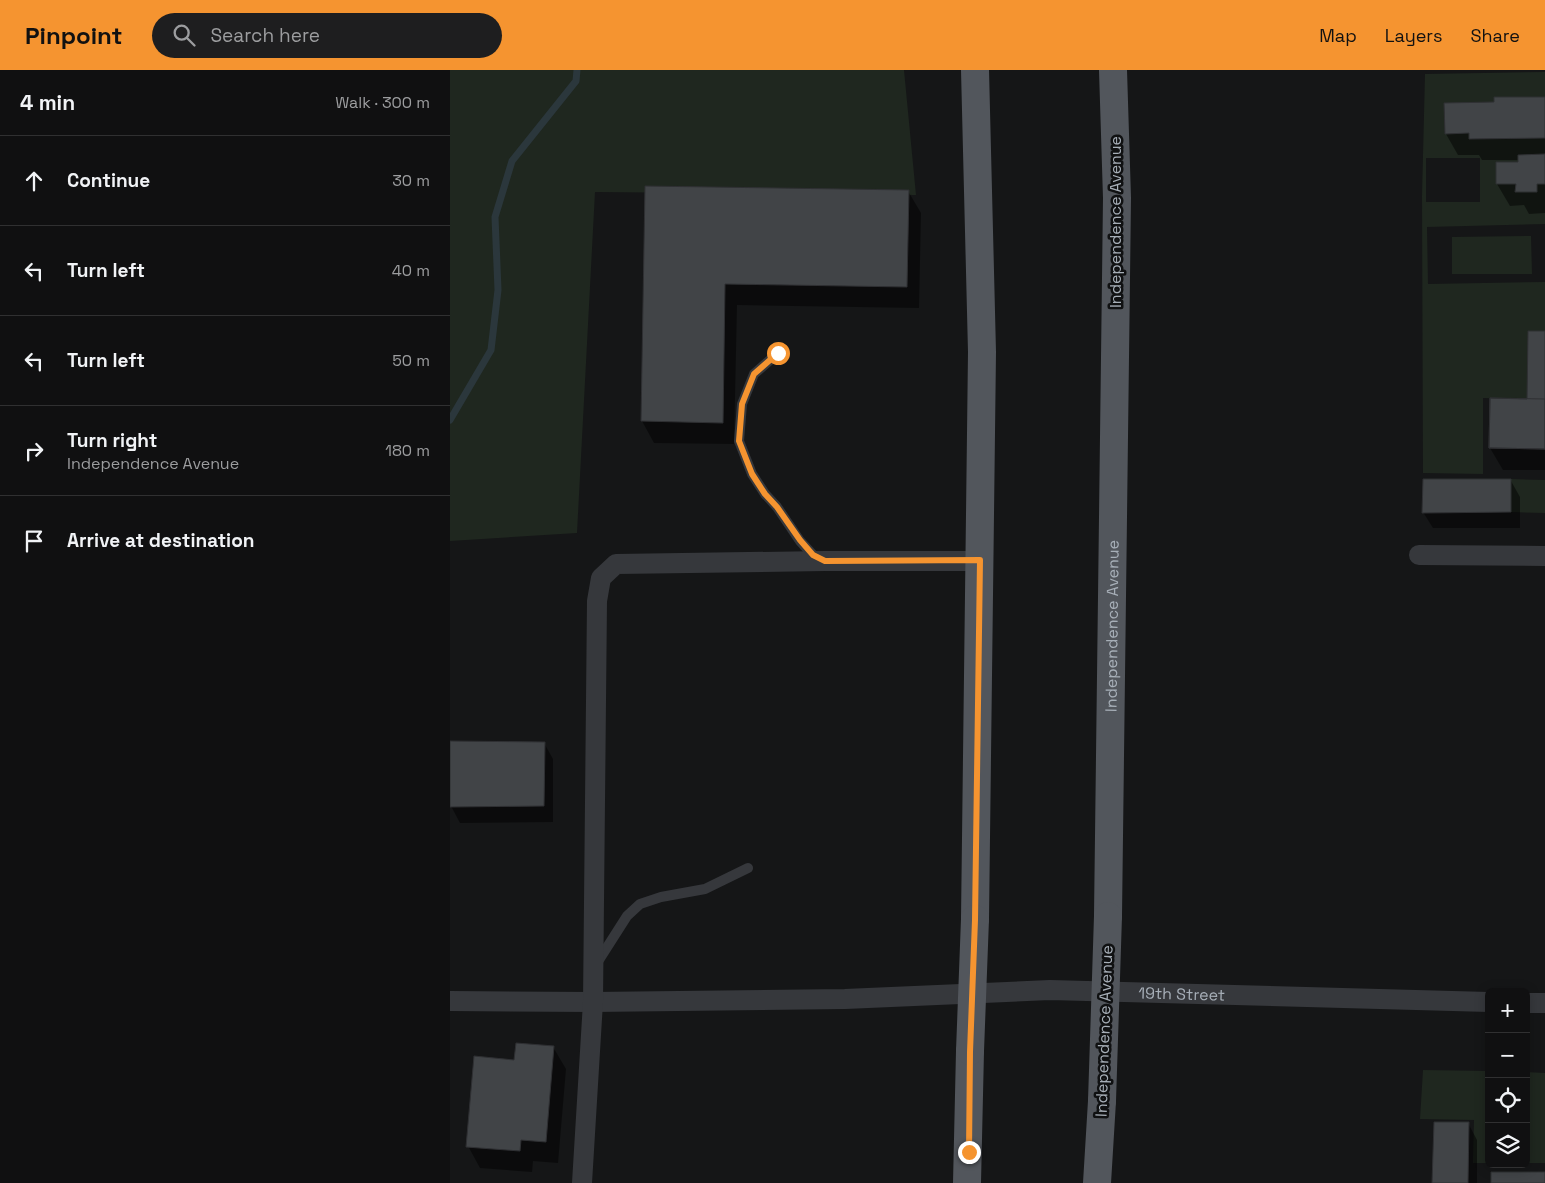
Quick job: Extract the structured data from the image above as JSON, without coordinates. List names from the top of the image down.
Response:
{
  "streets": {
    "main road": ["Independence Avenue"],
    "street": ["19th Street"]
  },
  "page": {
    "header": "Pinpoint",
    "search": "Search here",
    "nav": ["Map", "Layers", "Share"],
    "heading": ["4 min", "Walk · 300 m"],
    "list": [
      ["Continue", "30 m"],
      ["Turn left", "40 m"],
      ["Turn left", "50 m"],
      ["Turn right", "Independence Avenue", "180 m"],
      "Arrive at destination"
    ],
    "map_buttons": ["+", "−"]
  }
}
